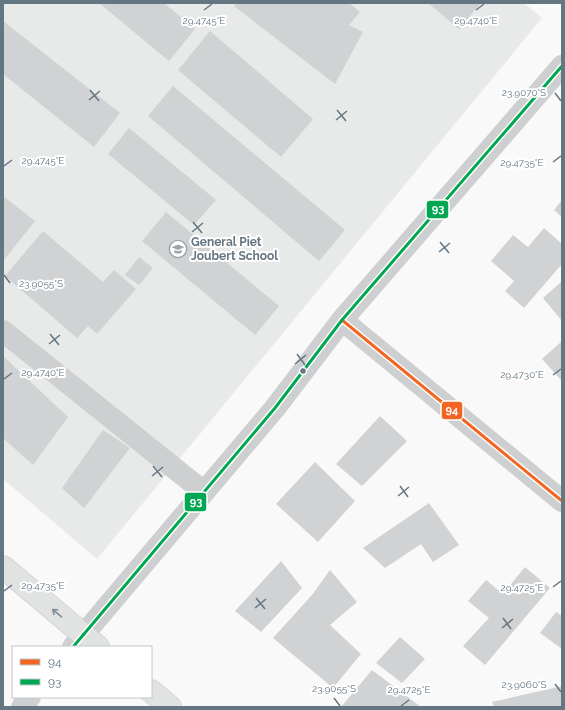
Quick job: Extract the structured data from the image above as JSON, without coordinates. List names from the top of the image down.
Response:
{
  "places": {
    "school or university": ["General Piet Joubert School"]
  },
  "lines": ["transit line 93", "transit line 94"],
  "legend": ["94", "93"],
  "coordinates": [
    "29.4745°E",
    "29.4740°E",
    "23.9070°S",
    "29.4735°E",
    "23.9055°S",
    "29.4730°E",
    "29.4725°E",
    "23.9060°S"
  ]
}
